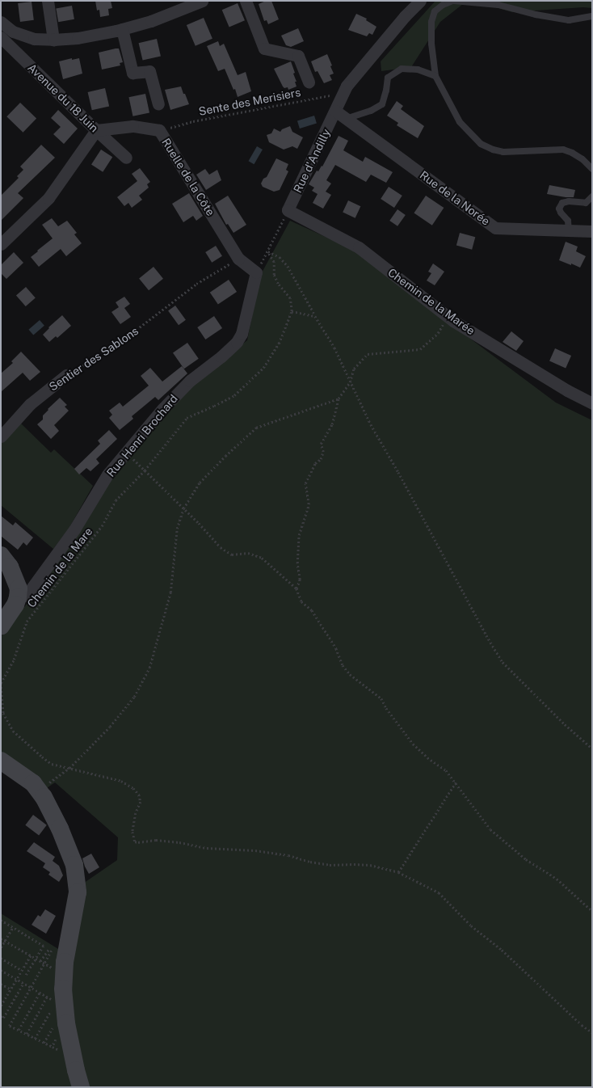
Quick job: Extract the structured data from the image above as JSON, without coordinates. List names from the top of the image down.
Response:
{
  "streets": {
    "street": [
      "Avenue du 18 Juin",
      "Rue d'Andilly",
      "Ruelle de la Côte",
      "Rue de la Norée",
      "Chemin de la Marée",
      "Sentier des Sablons",
      "Rue Henri Brochard"
    ],
    "path": ["Sente des Merisiers", "Chemin de la Mare"]
  },
  "crossings": [
    ["Avenue du 18 Juin", "Ruelle de la Côte"],
    ["Sente des Merisiers", "Rue d'Andilly"],
    ["Sente des Merisiers", "Ruelle de la Côte"],
    ["Rue d'Andilly", "Rue de la Norée"],
    ["Rue d'Andilly", "Chemin de la Marée"],
    ["Ruelle de la Côte", "Rue Henri Brochard"]
  ]
}
